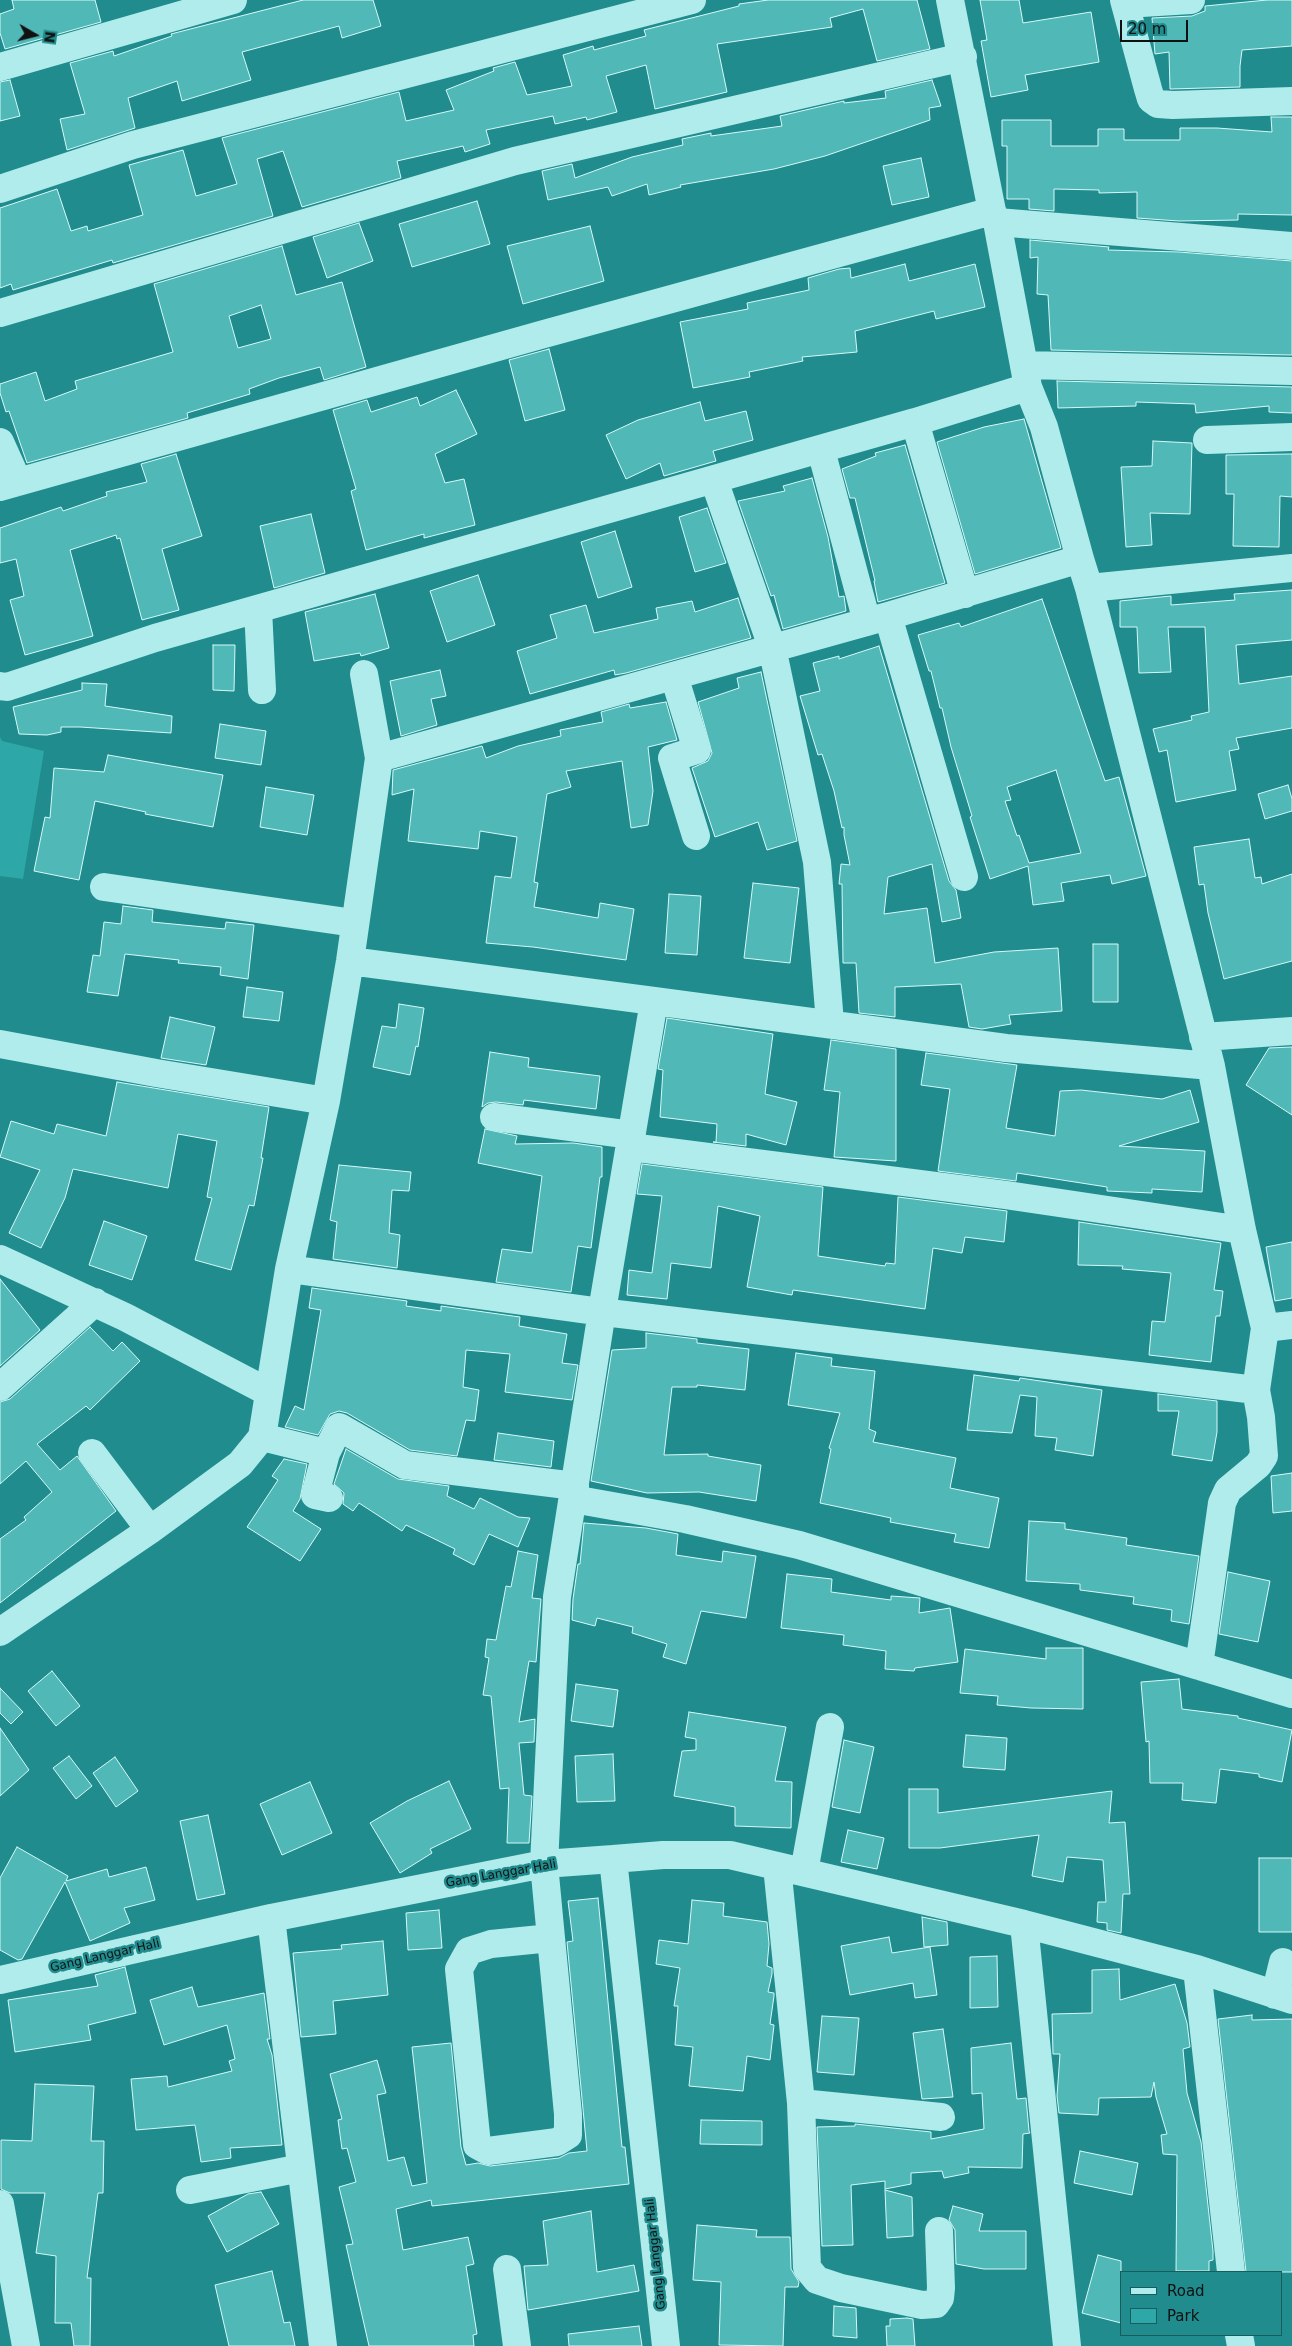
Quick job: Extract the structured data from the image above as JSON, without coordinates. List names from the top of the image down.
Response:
{
  "streets": {
    "street": ["Gang Langgar Hali"]
  },
  "legend": ["Road", "Park"],
  "scale_bar": "20 m",
  "north": "right"
}
